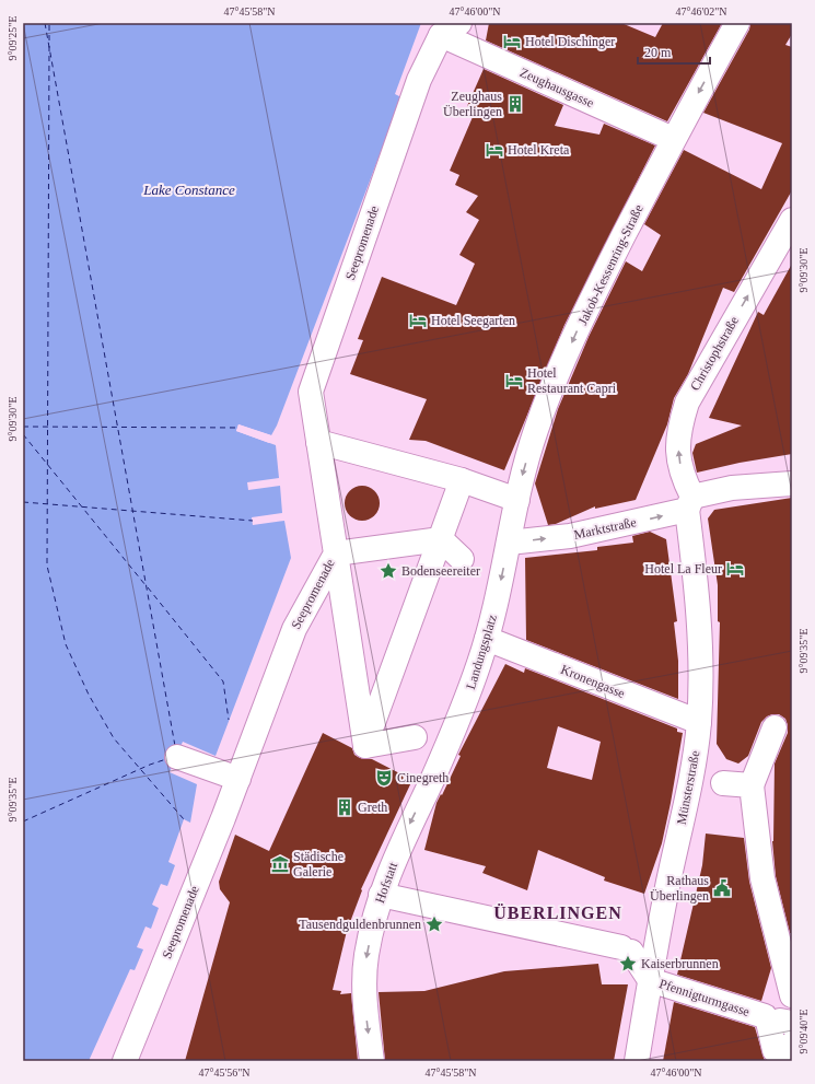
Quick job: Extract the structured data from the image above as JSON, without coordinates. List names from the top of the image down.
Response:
{
  "streets": {
    "street": [
      "Zeughausgasse",
      "Seepromenade",
      "Jakob-Kessenring-Straße",
      "Christophstraße",
      "Marktstraße",
      "Landungsplatz",
      "Kronengasse",
      "Münsterstraße",
      "Hofstatt",
      "Pfennigturmgasse"
    ]
  },
  "crossings": [
    ["Zeughausgasse", "Seepromenade"],
    ["Zeughausgasse", "Jakob-Kessenring-Straße"],
    ["Jakob-Kessenring-Straße", "Landungsplatz"],
    ["Christophstraße", "Marktstraße"],
    ["Christophstraße", "Münsterstraße"],
    ["Marktstraße", "Landungsplatz"],
    ["Marktstraße", "Münsterstraße"],
    ["Landungsplatz", "Kronengasse"],
    ["Landungsplatz", "Hofstatt"],
    ["Kronengasse", "Münsterstraße"],
    ["Münsterstraße", "Pfennigturmgasse"]
  ],
  "one_way": [
    "Jakob-Kessenring-Straße",
    "Christophstraße",
    "Marktstraße",
    "Hofstatt"
  ],
  "districts": ["ÜBERLINGEN"],
  "water": ["Lake Constance"],
  "places": {
    "hotel": [
      "Hotel Dischinger",
      "Hotel Kreta",
      "Hotel Seegarten",
      "Hotel Restaurant Capri",
      "Hotel La Fleur"
    ],
    "building": ["Zeughaus Überlingen", "Greth"],
    "place": ["Bodenseereiter", "Tausendguldenbrunnen", "Kaiserbrunnen"],
    "theatre": ["Cinegreth"],
    "museum": ["Städische Galerie"],
    "public building": ["Rathaus Überlingen"]
  },
  "scale_bar": "20 m",
  "coordinates": [
    "47°45'58\"N",
    "47°46'00\"N",
    "47°46'02\"N",
    "9°09'25\"E",
    "9°09'30\"E",
    "9°09'35\"E",
    "9°09'40\"E",
    "47°45'56\"N"
  ]
}
